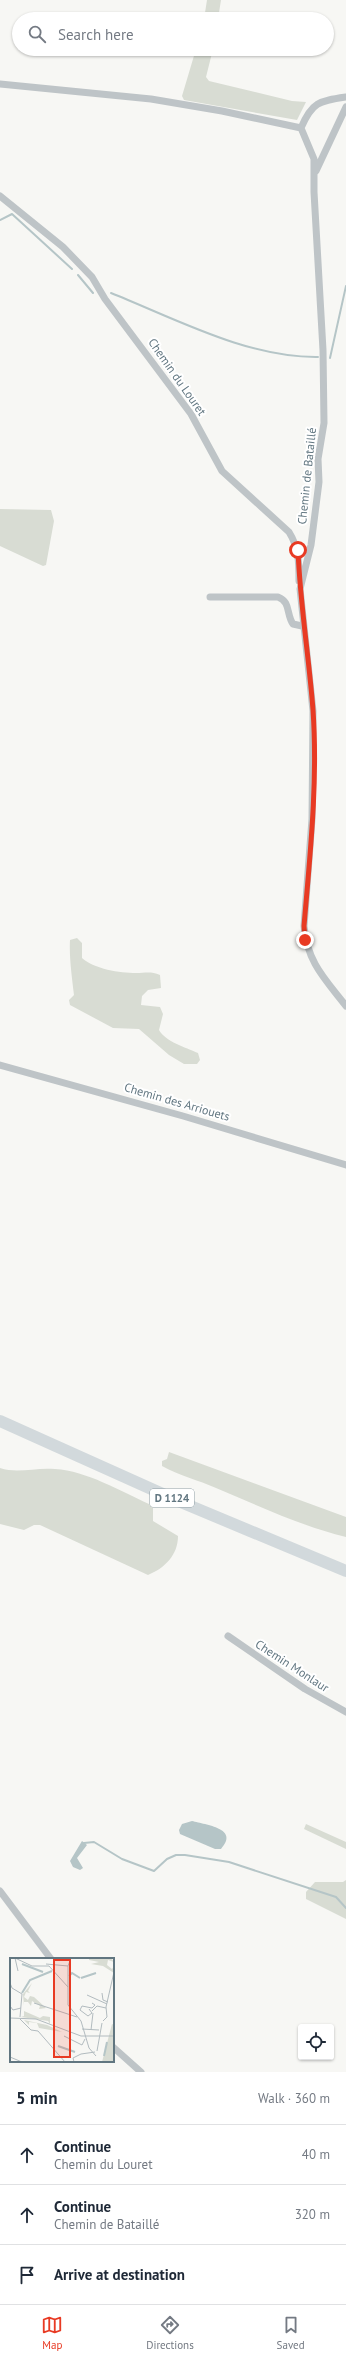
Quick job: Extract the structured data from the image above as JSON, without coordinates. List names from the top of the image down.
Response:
{
  "streets": {
    "highway": ["D 1124"],
    "street": [
      "Chemin du Louret",
      "Chemin de Bataillé",
      "Chemin des Arriouets",
      "Chemin Monlaur"
    ]
  },
  "crossings": [
    ["Chemin du Louret", "Chemin de Bataillé"]
  ],
  "page": {
    "search": "Search here",
    "heading": ["5 min", "Walk · 360 m"],
    "list": [
      ["Continue", "Chemin du Louret", "40 m"],
      ["Continue", "Chemin de Bataillé", "320 m"],
      "Arrive at destination"
    ],
    "nav": ["Map", "Directions", "Saved"]
  }
}
